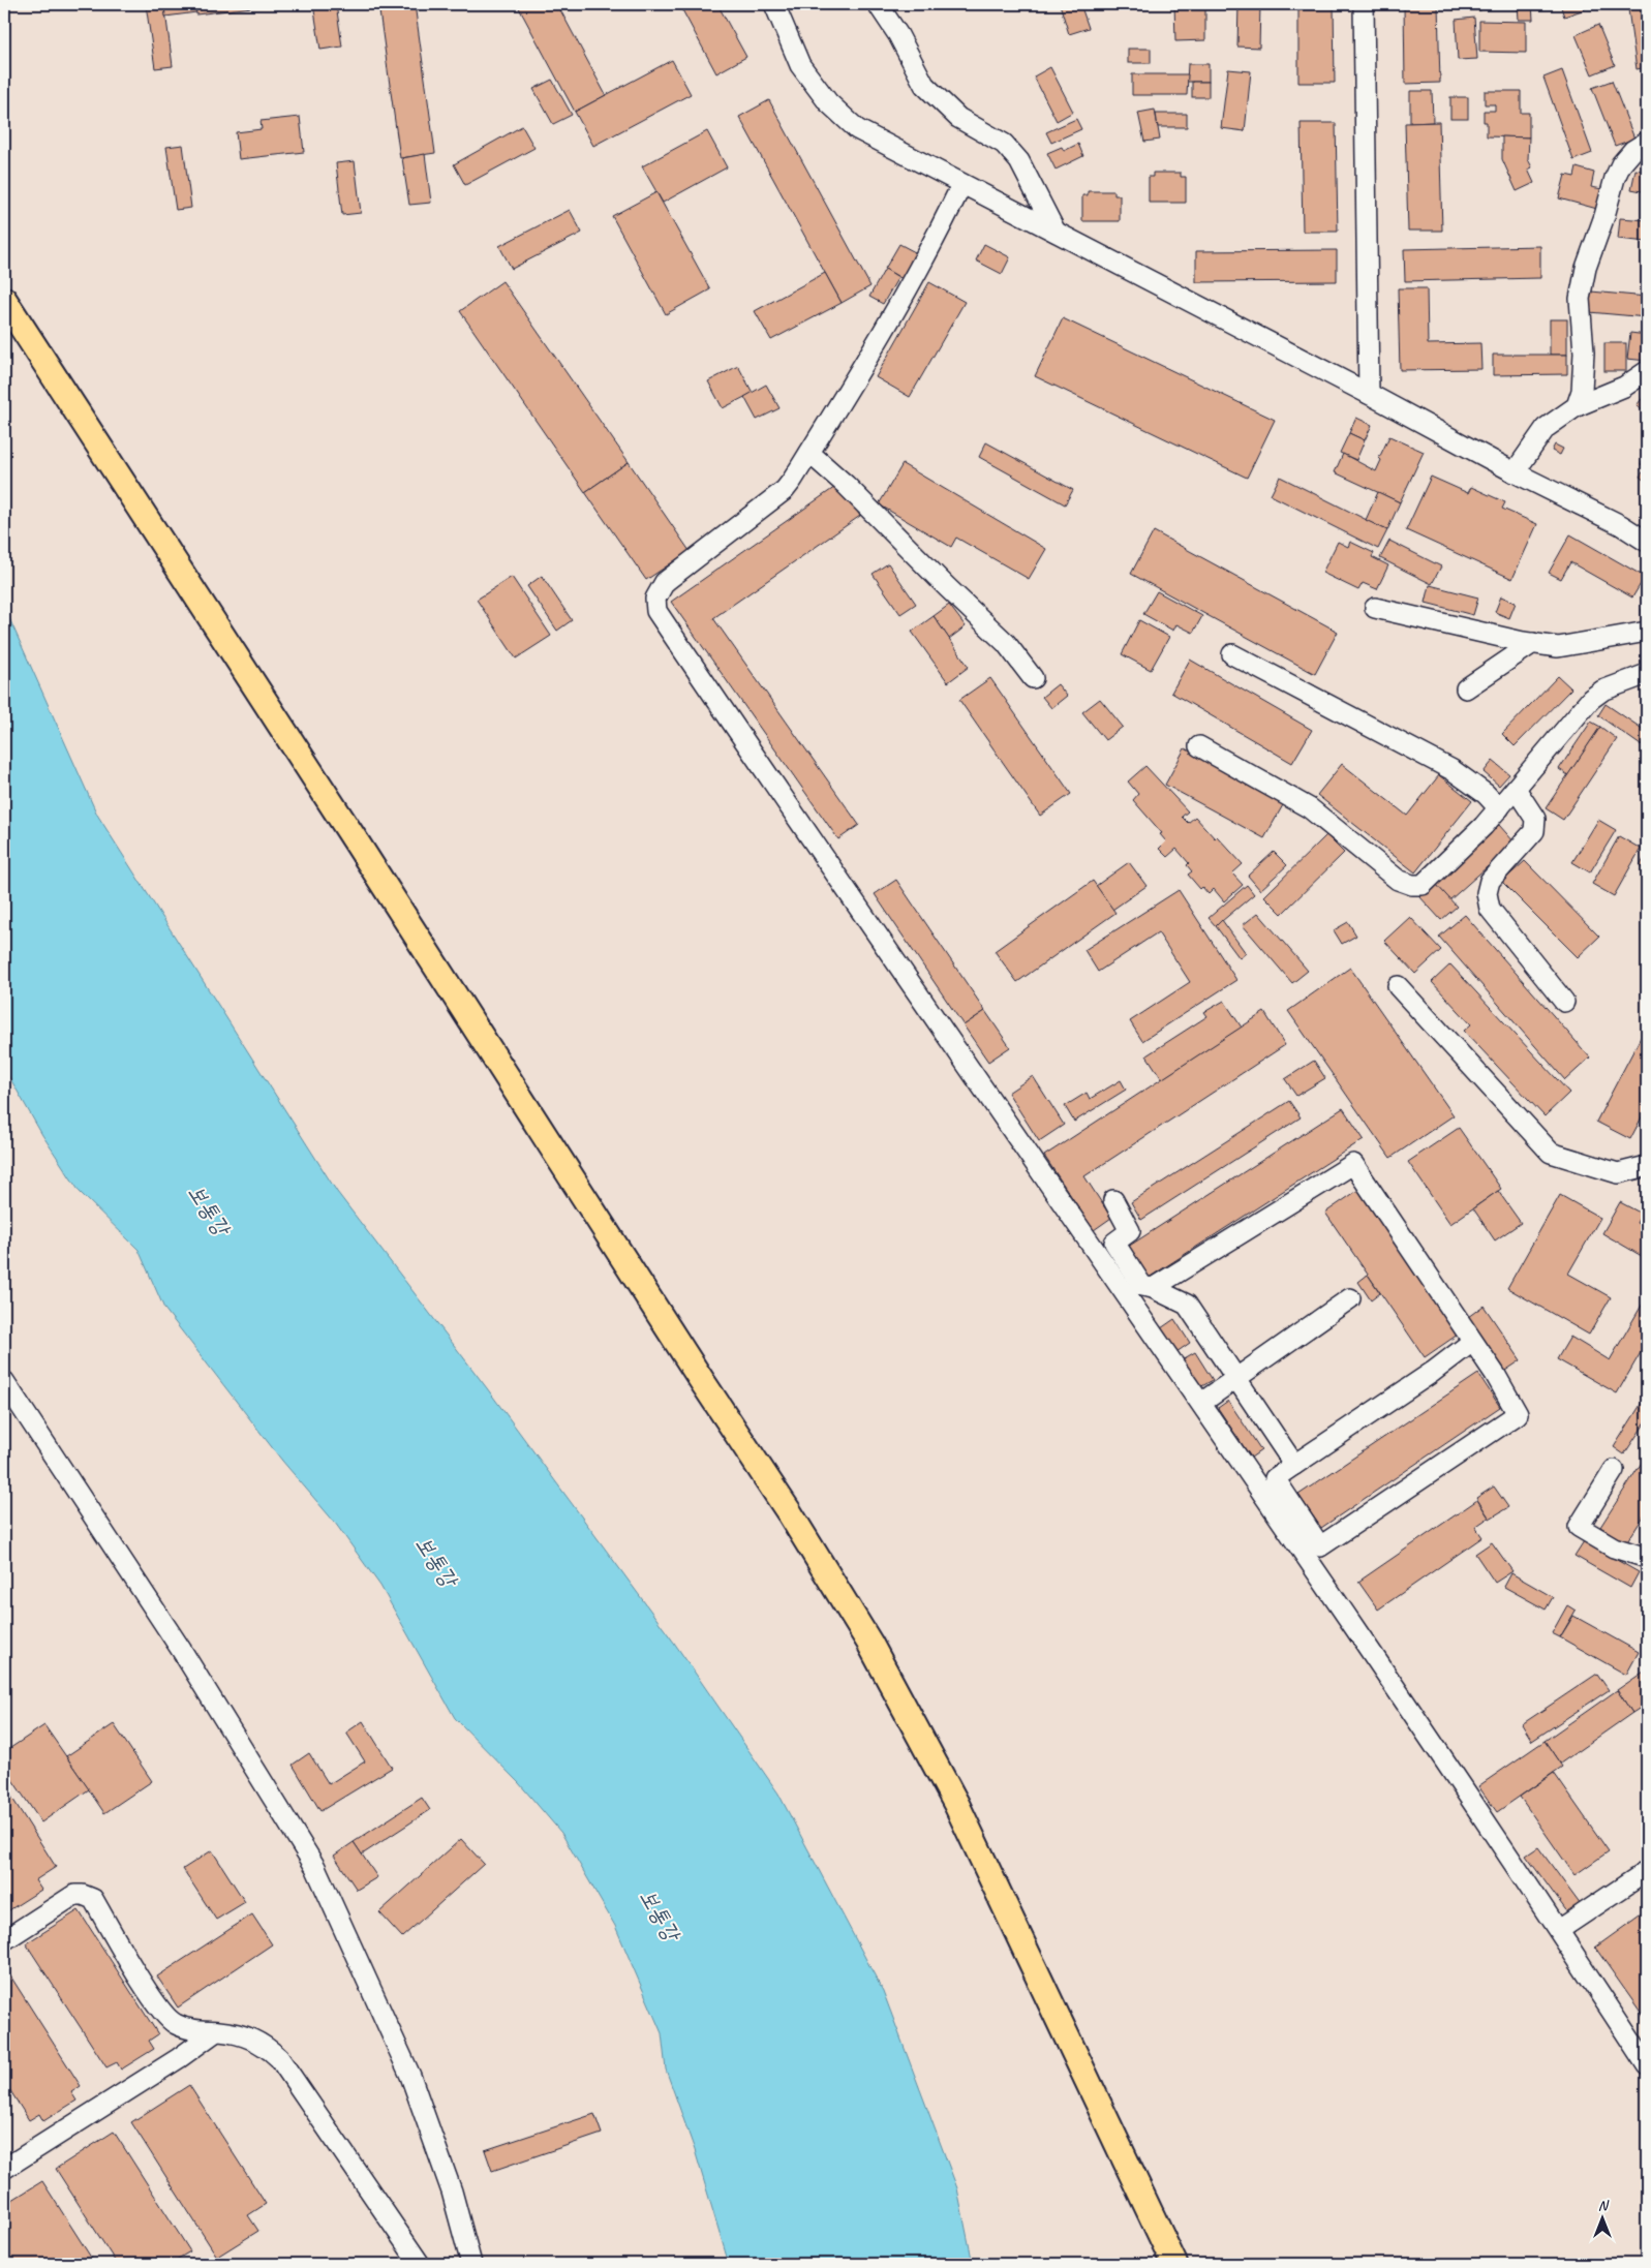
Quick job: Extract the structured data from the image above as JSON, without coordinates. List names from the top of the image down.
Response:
{
  "water": ["보통강"],
  "north": "top"
}
